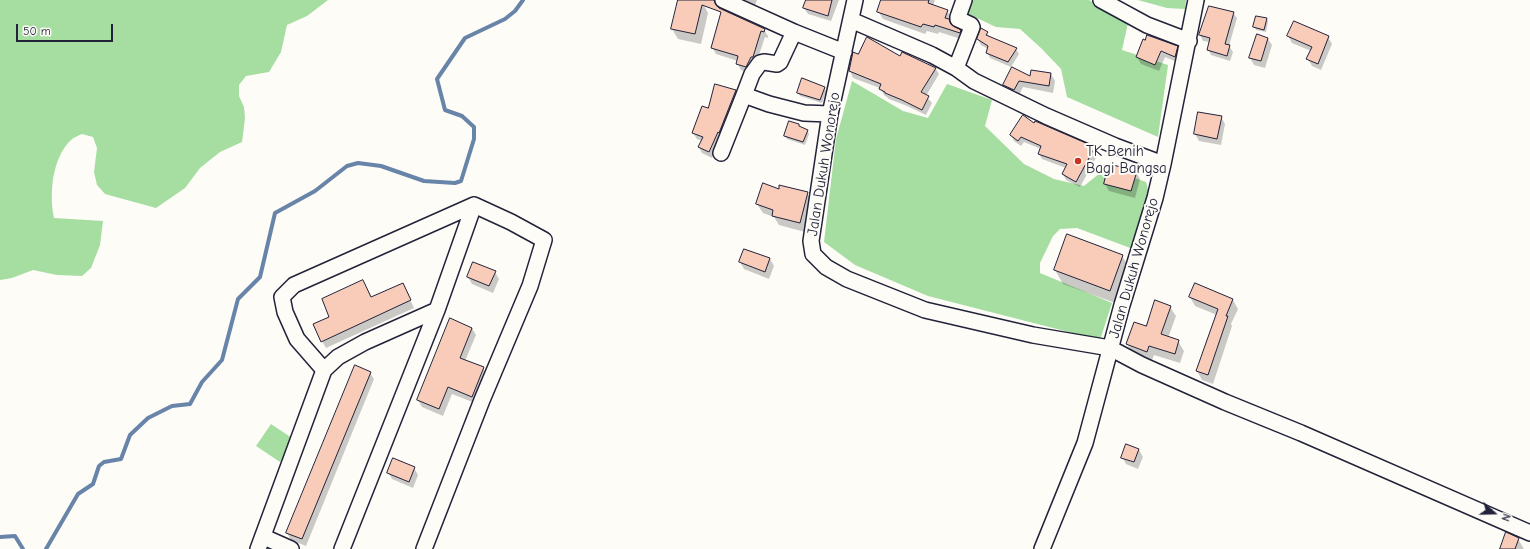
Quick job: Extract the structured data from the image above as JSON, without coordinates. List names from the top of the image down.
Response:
{
  "streets": {
    "street": ["Jalan Dukuh Wonorejo"]
  },
  "places": ["TK Benih Bagi Bangsa"],
  "scale_bar": "50 m",
  "north": "right"
}
